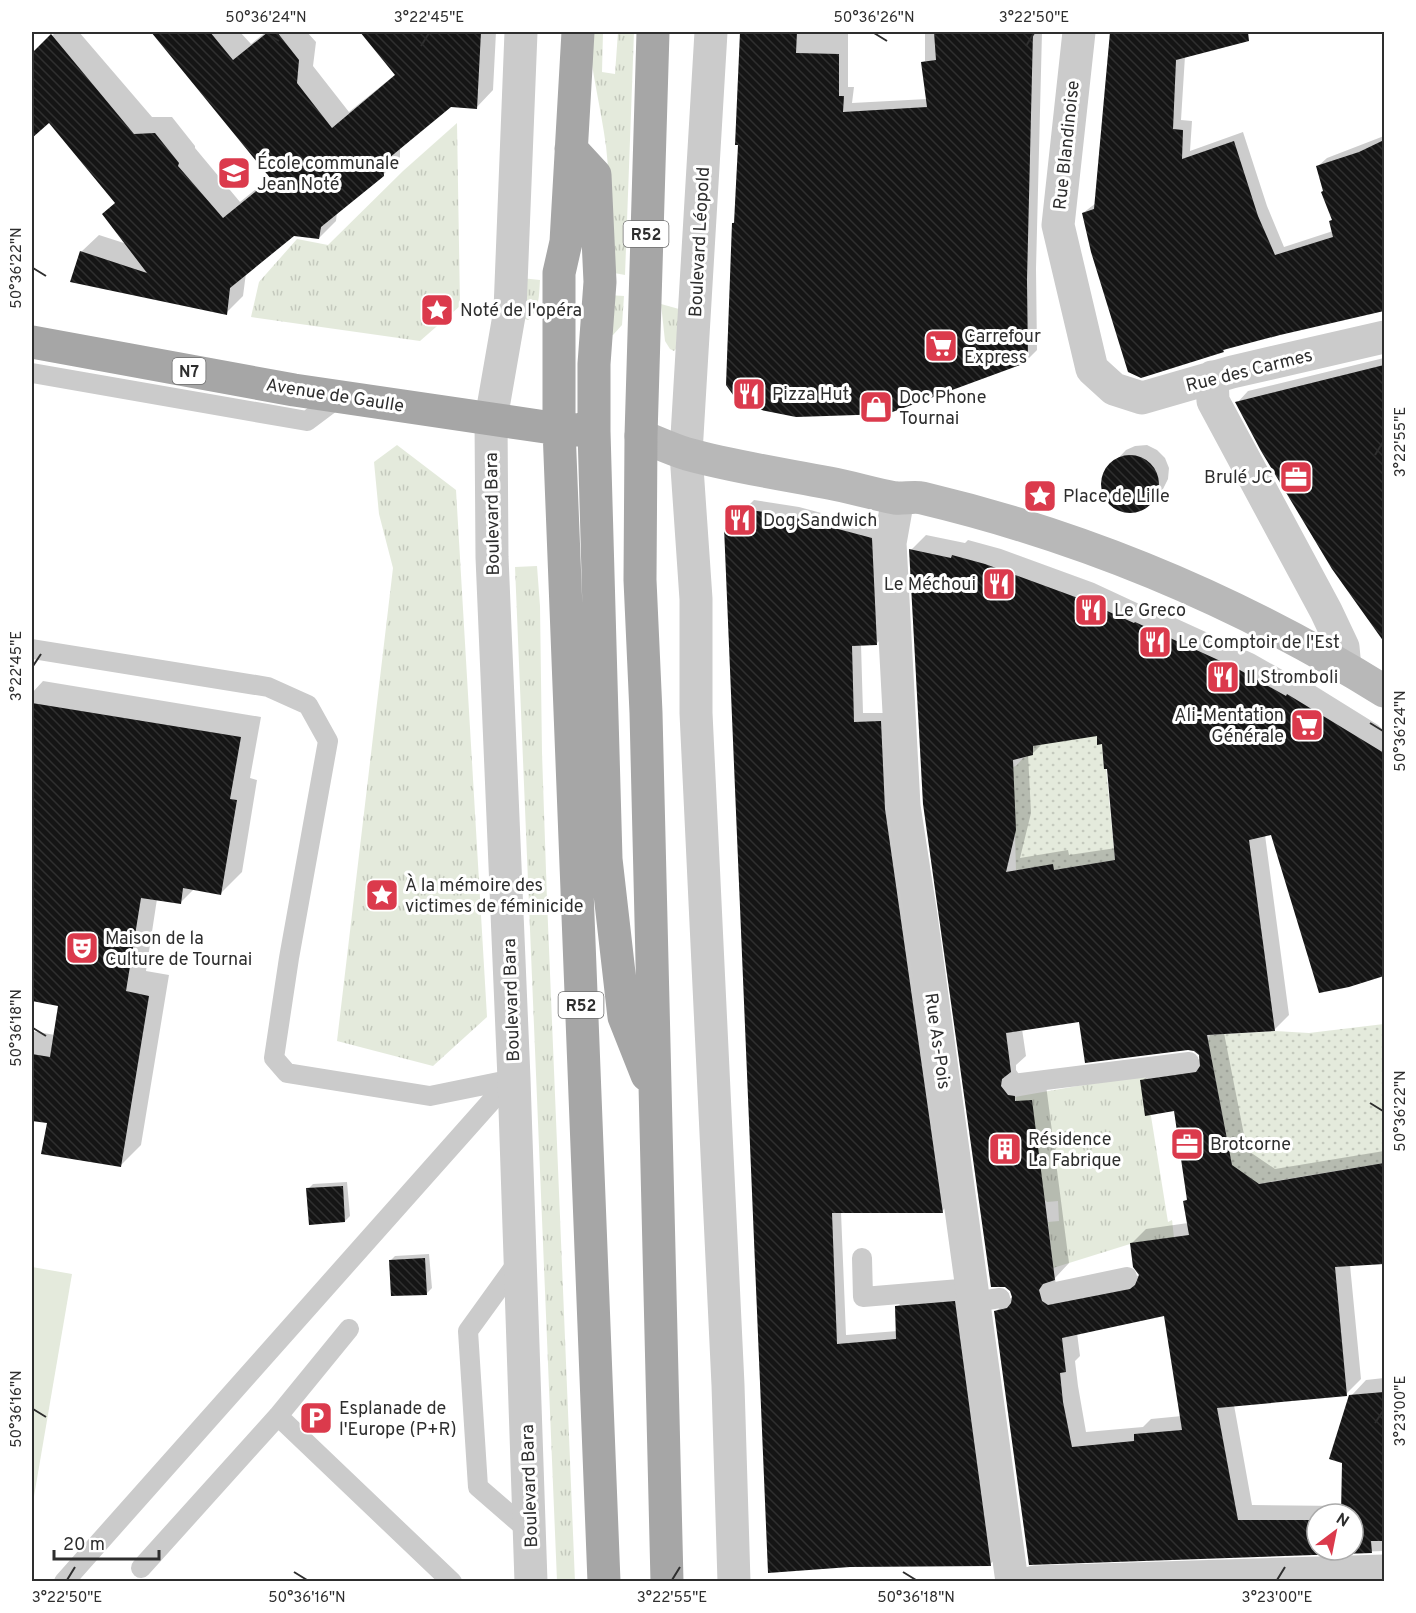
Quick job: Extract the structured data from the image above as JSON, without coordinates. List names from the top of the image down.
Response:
{
  "streets": {
    "main road": ["R52", "N7", "Avenue de Gaulle"],
    "street": [
      "Rue Blandinoise",
      "Boulevard Léopold",
      "Rue des Carmes",
      "Boulevard Bara",
      "Rue As-Pois"
    ]
  },
  "crossings": [
    ["Rue Blandinoise", "Rue des Carmes"],
    ["R52", "Avenue de Gaulle"],
    ["Avenue de Gaulle", "Boulevard Bara"]
  ],
  "places": {
    "school or university": ["École communale Jean Noté"],
    "place": ["Noté de l'opéra", "Place de Lille", "À la mémoire des victimes de féminicide"],
    "supermarket": ["Carrefour Express", "Ali-Mentation Générale"],
    "restaurant": [
      "Pizza Hut",
      "Dog Sandwich",
      "Le Méchoui",
      "Le Greco",
      "Le Comptoir de l'Est",
      "Il Stromboli"
    ],
    "shop": ["Doc Phone Tournai"],
    "office": ["Brulé JC", "Brotcorne"],
    "theatre": ["Maison de la Culture de Tournai"],
    "building": ["Résidence La Fabrique"],
    "parking": ["Esplanade de l'Europe (P+R)"]
  },
  "scale_bar": "20 m",
  "north": "top right",
  "coordinates": [
    "50°36'24\"N",
    "3°22'45\"E",
    "50°36'26\"N",
    "3°22'50\"E",
    "50°36'22\"N",
    "3°22'55\"E",
    "50°36'18\"N",
    "50°36'16\"N",
    "3°23'00\"E"
  ]
}
